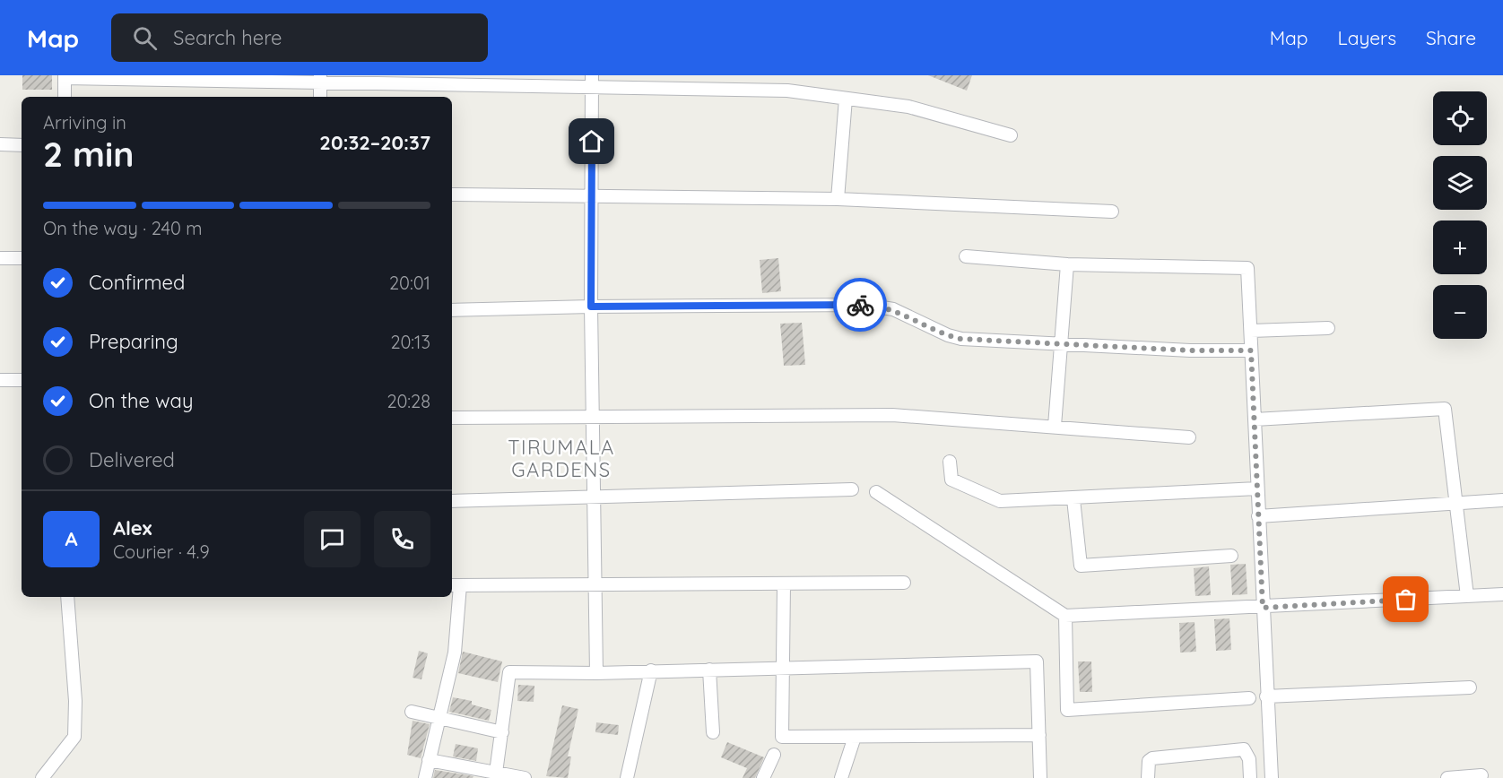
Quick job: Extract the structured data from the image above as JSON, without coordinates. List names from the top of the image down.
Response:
{
  "districts": ["TIRUMALA GARDENS"],
  "page": {
    "header": "Map",
    "search": "Search here",
    "nav": ["Map", "Layers", "Share"],
    "map_buttons": ["+", "−"],
    "heading": ["2 min", "Arriving in", "20:32–20:37"],
    "panel": ["Alex", "Courier · 4.9"],
    "bar": "On the way · 240 m",
    "list": [
      ["Confirmed", "20:01"],
      ["Preparing", "20:13"],
      ["On the way", "20:28"],
      "Delivered"
    ],
    "round": "A"
  }
}
